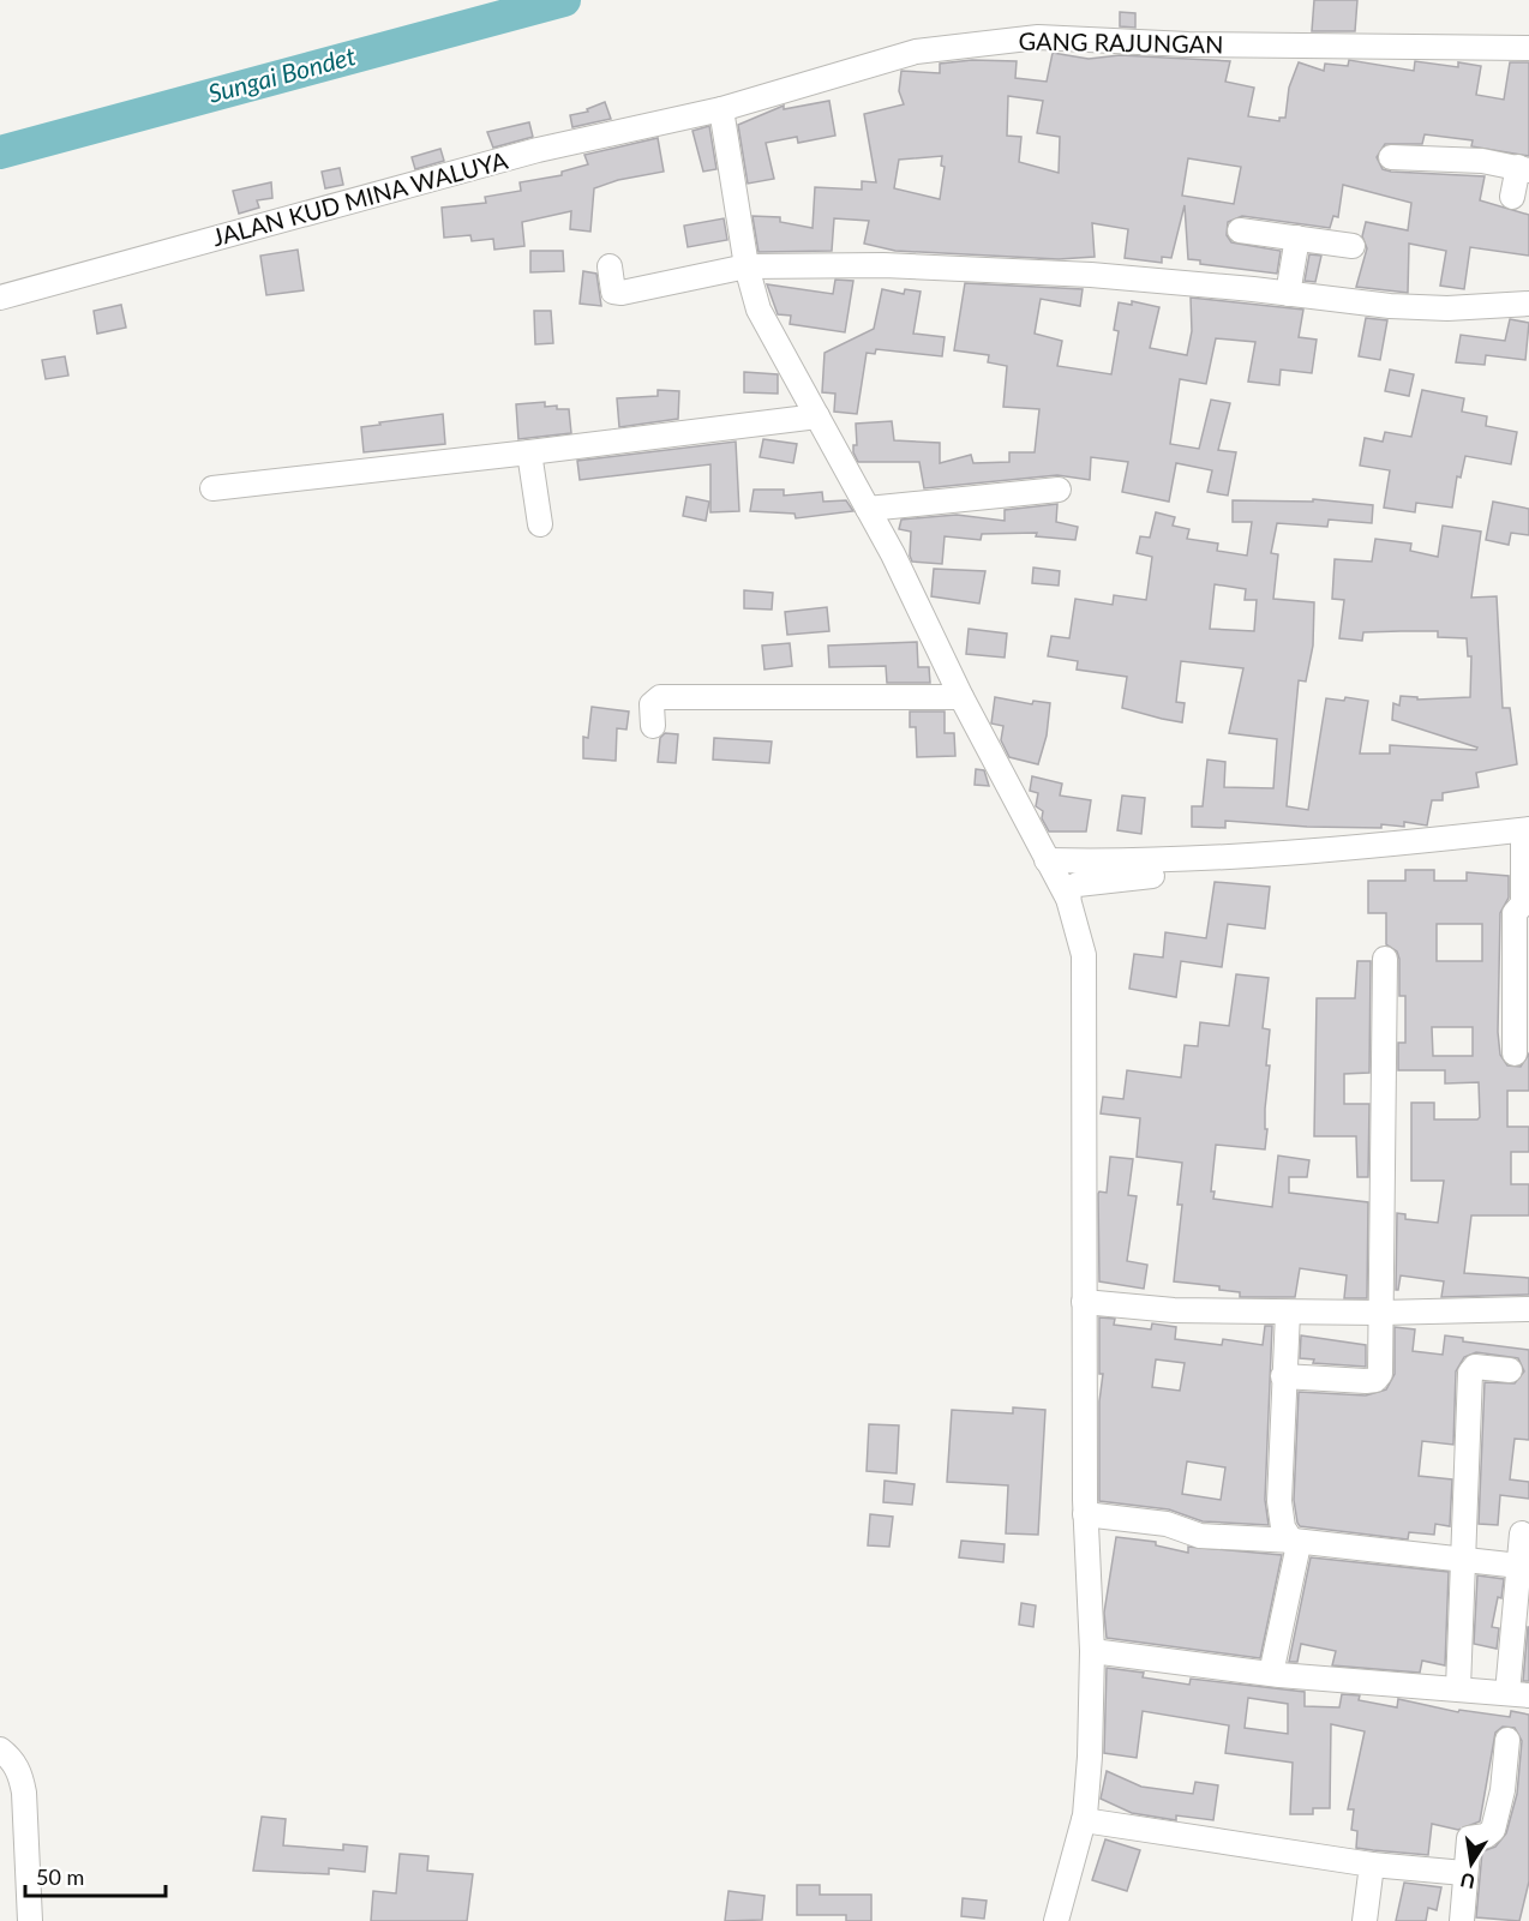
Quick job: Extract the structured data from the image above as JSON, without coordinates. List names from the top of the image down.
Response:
{
  "streets": {
    "street": ["GANG RAJUNGAN", "JALAN KUD MINA WALUYA"]
  },
  "crossings": [
    ["GANG RAJUNGAN", "JALAN KUD MINA WALUYA"]
  ],
  "water": ["Sungai Bondet"],
  "scale_bar": "50 m",
  "north": "bottom"
}
